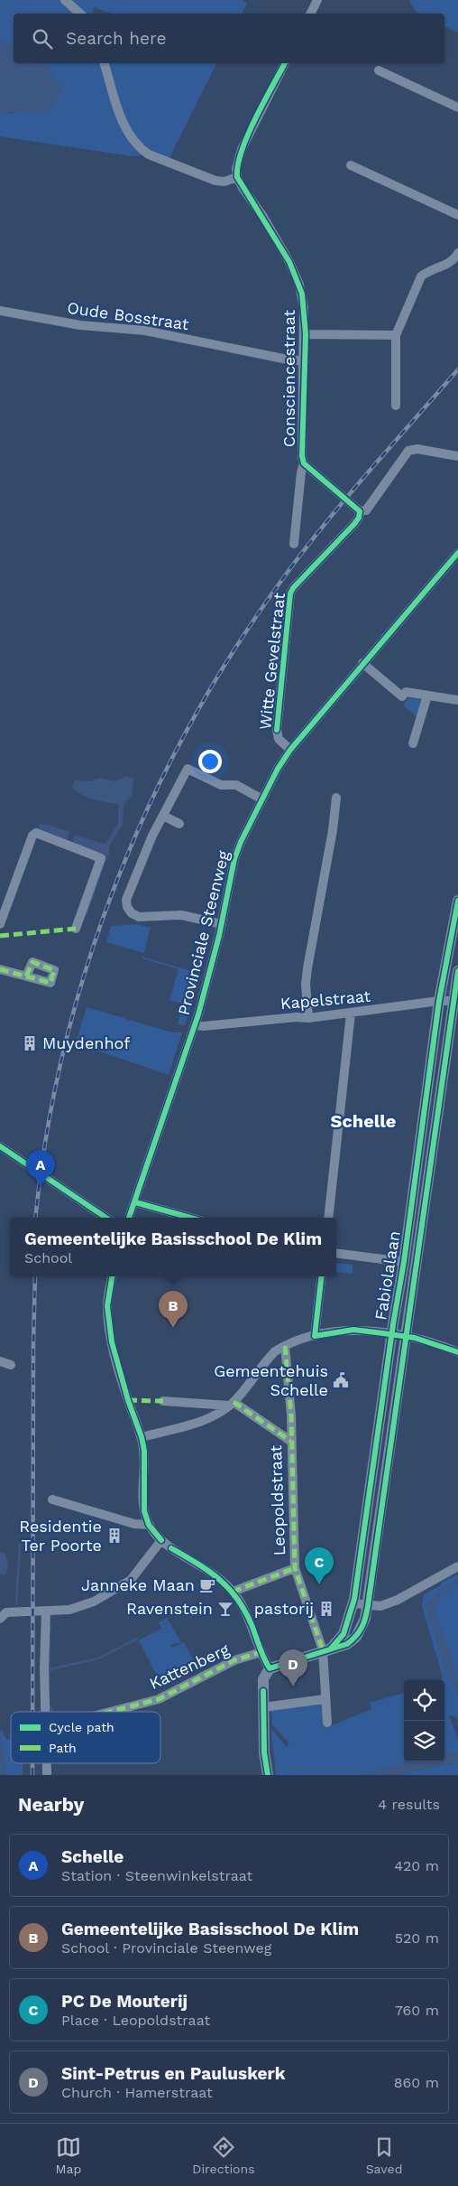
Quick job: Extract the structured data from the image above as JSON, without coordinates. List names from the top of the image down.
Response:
{
  "streets": {
    "main road": ["Fabiolalaan"],
    "street": [
      "Oude Bosstraat",
      "Consciencestraat",
      "Witte Gevelstraat",
      "Provinciale Steenweg",
      "Kapelstraat",
      "Leopoldstraat",
      "Kattenberg"
    ]
  },
  "crossings": [
    ["Oude Bosstraat", "Consciencestraat"],
    ["Witte Gevelstraat", "Provinciale Steenweg"],
    ["Provinciale Steenweg", "Kapelstraat"],
    ["Kapelstraat", "Fabiolalaan"],
    ["Fabiolalaan", "Leopoldstraat"]
  ],
  "districts": ["Schelle"],
  "places": {
    "building": ["Muydenhof", "Residentie Ter Poorte", "pastorij"],
    "public building": ["Gemeentehuis Schelle"],
    "cafe": ["Janneke Maan"],
    "bar": ["Ravenstein"]
  },
  "legend": ["Cycle path", "Path"],
  "page": {
    "search": "Search here",
    "pins": [
      "A",
      "B",
      "C",
      "D"
    ],
    "popup": ["Gemeentelijke Basisschool De Klim", "School"],
    "heading": ["Nearby", "4 results"],
    "list": [
      {
        "mark": "A",
        "name": "Schelle",
        "note": "Station · Steenwinkelstraat",
        "value": "420 m"
      },
      {
        "mark": "B",
        "name": "Gemeentelijke Basisschool De Klim",
        "note": "School · Provinciale Steenweg",
        "value": "520 m"
      },
      {
        "mark": "C",
        "name": "PC De Mouterij",
        "note": "Place · Leopoldstraat",
        "value": "760 m"
      },
      {
        "mark": "D",
        "name": "Sint-Petrus en Pauluskerk",
        "note": "Church · Hamerstraat",
        "value": "860 m"
      }
    ],
    "nav": ["Map", "Directions", "Saved"]
  }
}
